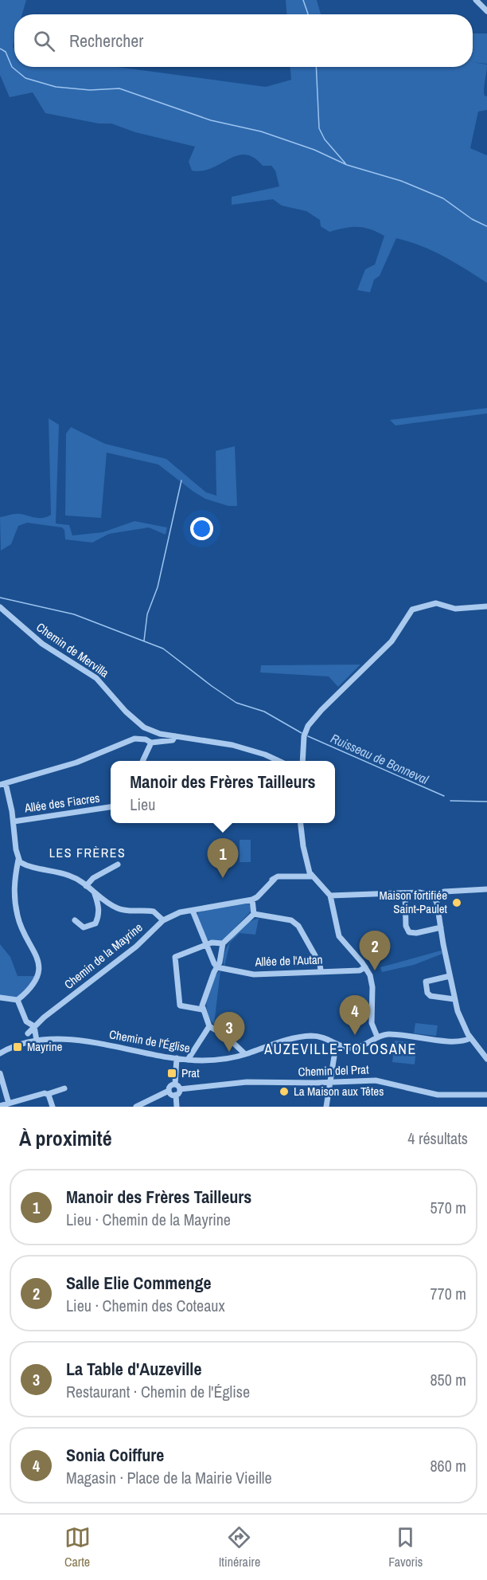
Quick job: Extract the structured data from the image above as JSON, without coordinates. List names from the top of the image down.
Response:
{
  "streets": {
    "street": [
      "Chemin de Mervilla",
      "Allée des Fiacres",
      "Chemin de la Mayrine",
      "Allée de l'Autan",
      "Chemin de l'Église",
      "Chemin del Prat"
    ]
  },
  "districts": ["LES FRÈRES", "AUZEVILLE-TOLOSANE"],
  "water": ["Ruisseau de Bonneval"],
  "places": {
    "other": ["Maison fortifiée Saint-Paulet", "La Maison aux Têtes"],
    "transit": ["Mayrine", "Prat"]
  },
  "page": {
    "search": "Rechercher",
    "popup": ["Manoir des Frères Tailleurs", "Lieu"],
    "pins": [
      "1",
      "2",
      "4",
      "3"
    ],
    "heading": ["À proximité", "4 résultats"],
    "list": [
      {
        "mark": "1",
        "name": "Manoir des Frères Tailleurs",
        "note": "Lieu · Chemin de la Mayrine",
        "value": "570 m"
      },
      {
        "mark": "2",
        "name": "Salle Elie Commenge",
        "note": "Lieu · Chemin des Coteaux",
        "value": "770 m"
      },
      {
        "mark": "3",
        "name": "La Table d'Auzeville",
        "note": "Restaurant · Chemin de l'Église",
        "value": "850 m"
      },
      {
        "mark": "4",
        "name": "Sonia Coiffure",
        "note": "Magasin · Place de la Mairie Vieille",
        "value": "860 m"
      }
    ],
    "nav": ["Carte", "Itinéraire", "Favoris"]
  }
}
